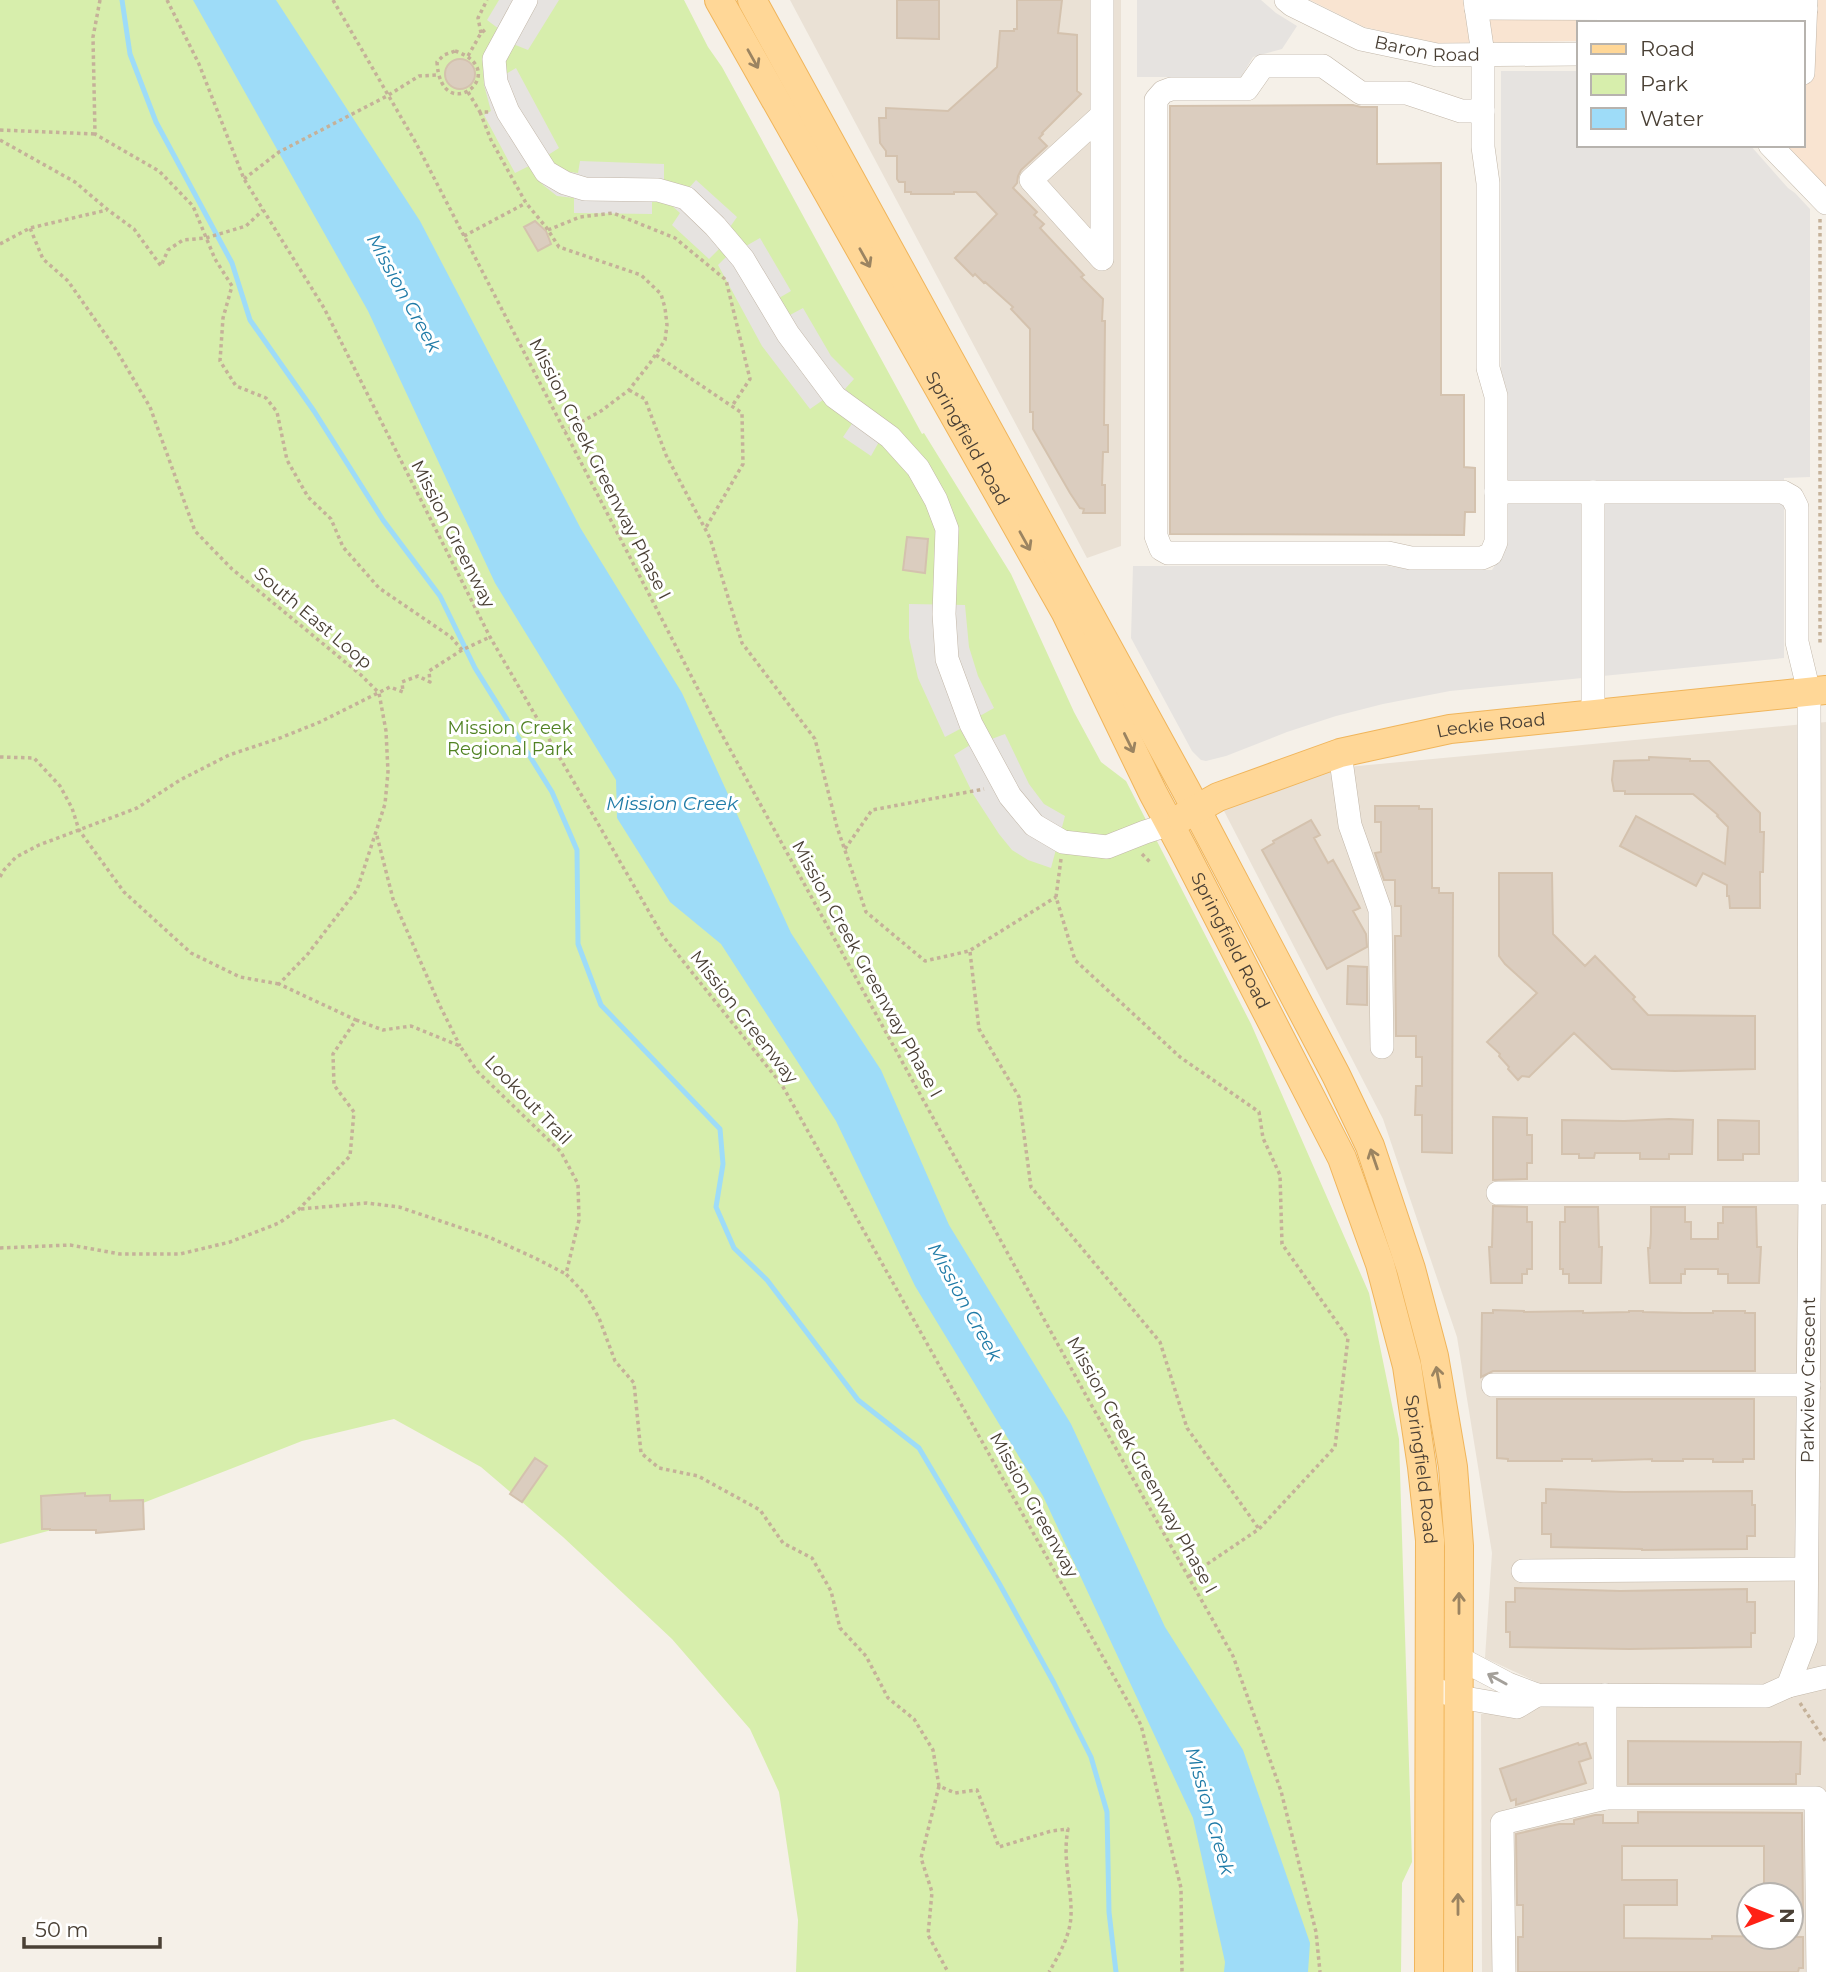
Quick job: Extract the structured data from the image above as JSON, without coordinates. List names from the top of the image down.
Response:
{
  "streets": {
    "main road": ["Springfield Road", "Leckie Road"],
    "street": ["Baron Road", "Parkview Crescent"],
    "path": [
      "Mission Creek Greenway Phase I",
      "Mission Greenway",
      "South East Loop",
      "Lookout Trail"
    ]
  },
  "crossings": [
    ["Springfield Road", "Leckie Road"],
    ["South East Loop", "Lookout Trail"],
    ["Leckie Road", "Parkview Crescent"]
  ],
  "water": ["Mission Creek"],
  "parks": ["Mission Creek Regional Park"],
  "legend": ["Road", "Park", "Water"],
  "scale_bar": "50 m",
  "north": "right"
}
